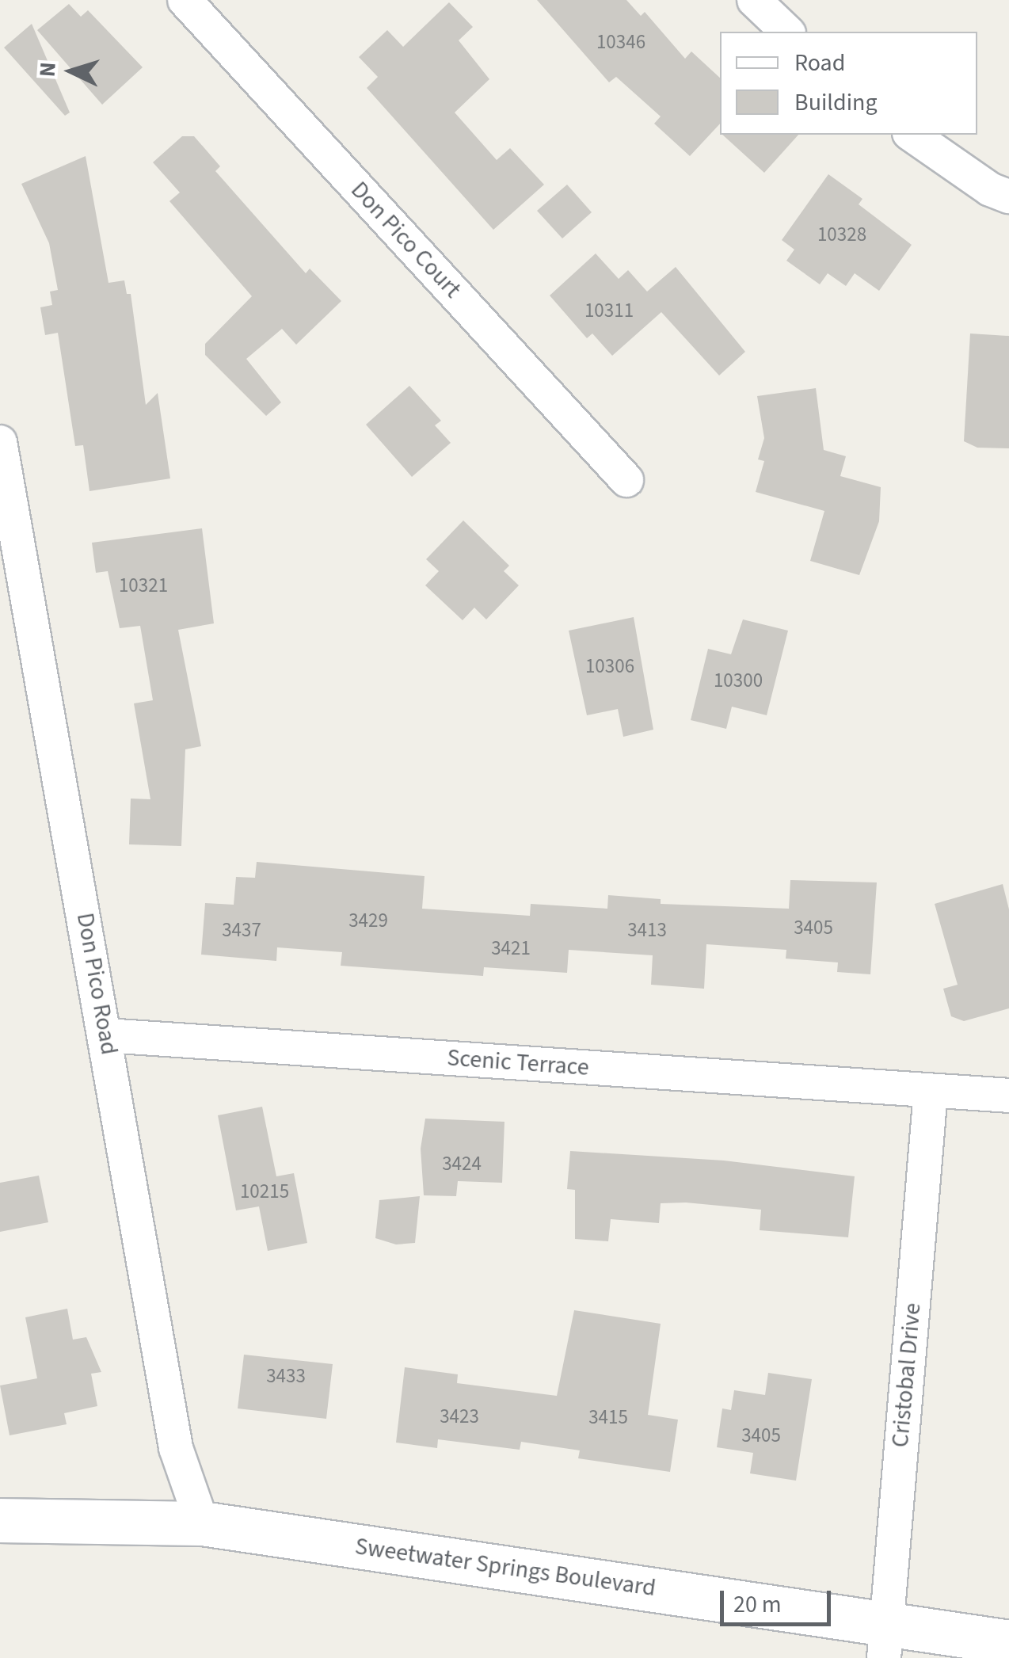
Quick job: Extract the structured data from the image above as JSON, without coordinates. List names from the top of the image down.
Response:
{
  "streets": {
    "main road": ["Sweetwater Springs Boulevard"],
    "street": [
      "Don Pico Court",
      "Don Pico Road",
      "Scenic Terrace",
      "Cristobal Drive"
    ]
  },
  "crossings": [
    ["Don Pico Road", "Scenic Terrace"],
    ["Don Pico Road", "Sweetwater Springs Boulevard"],
    ["Scenic Terrace", "Cristobal Drive"],
    ["Cristobal Drive", "Sweetwater Springs Boulevard"]
  ],
  "house_numbers": [
    "10346",
    "10328",
    "10311",
    "10321",
    "10306",
    "10300",
    "3429",
    "3405",
    "3437",
    "3413",
    "3421",
    "3424",
    "10215",
    "3433",
    "3423",
    "3415",
    "3405"
  ],
  "legend": ["Road", "Building"],
  "scale_bar": "20 m",
  "north": "left"
}
